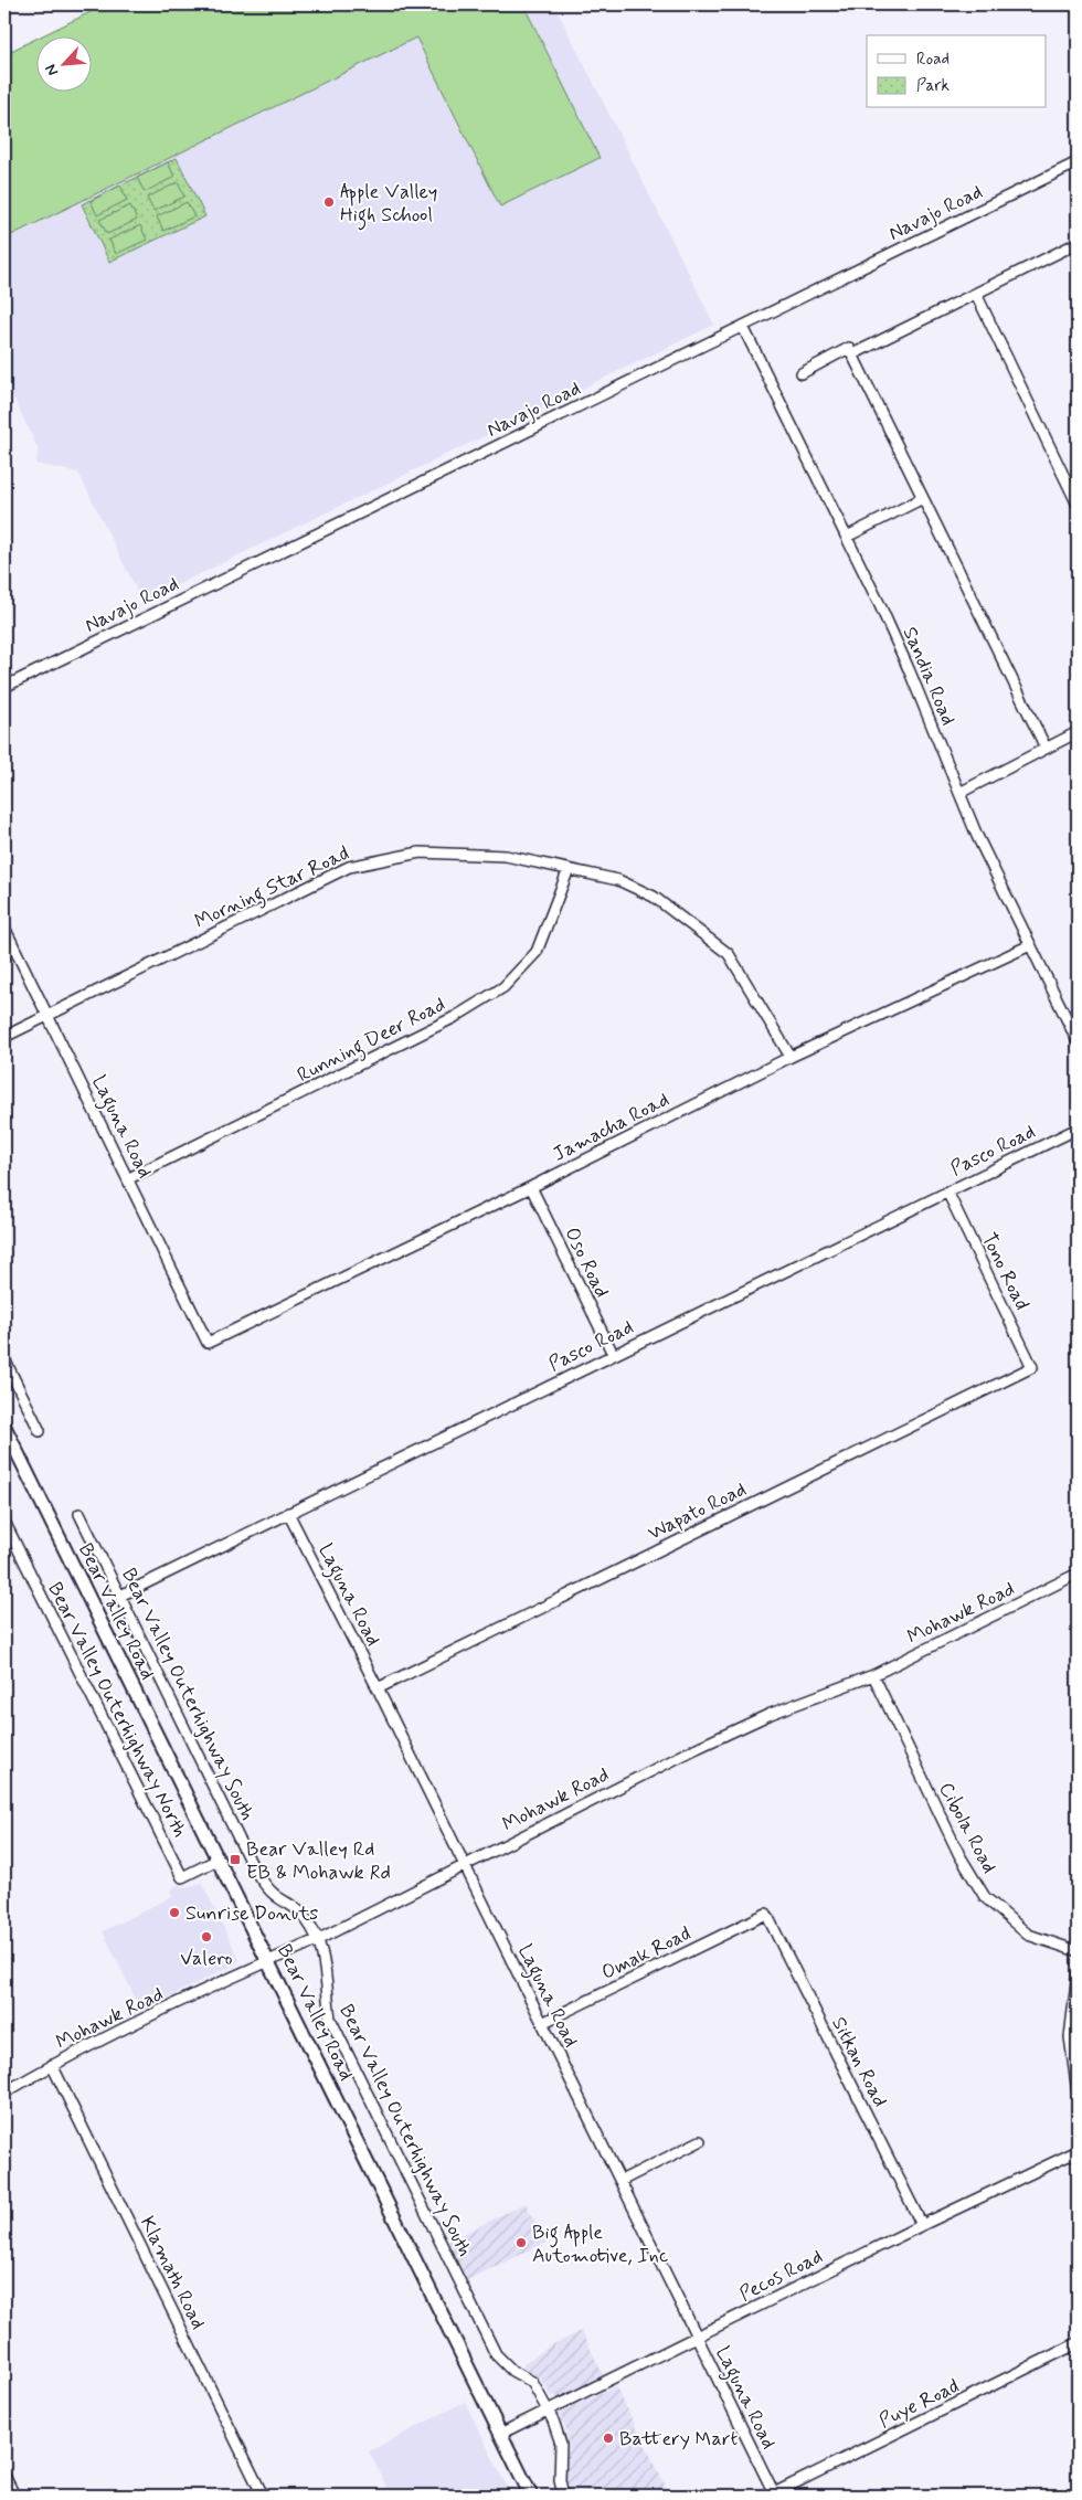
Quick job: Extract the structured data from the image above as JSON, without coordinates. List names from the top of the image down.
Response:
{
  "streets": {
    "main road": ["Bear Valley Road"],
    "street": [
      "Navajo Road",
      "Sandia Road",
      "Morning Star Road",
      "Running Deer Road",
      "Laguna Road",
      "Jamacha Road",
      "Pasco Road",
      "Oso Road",
      "Tono Road",
      "Wapato Road",
      "Mohawk Road",
      "Bear Valley Outerhighway South",
      "Bear Valley Outerhighway North",
      "Cibola Road",
      "Omak Road",
      "Sitkan Road",
      "Klamath Road",
      "Pecos Road",
      "Puye Road"
    ]
  },
  "crossings": [
    ["Navajo Road", "Sandia Road"],
    ["Sandia Road", "Jamacha Road"],
    ["Morning Star Road", "Running Deer Road"],
    ["Morning Star Road", "Laguna Road"],
    ["Morning Star Road", "Jamacha Road"],
    ["Running Deer Road", "Laguna Road"],
    ["Laguna Road", "Jamacha Road"],
    ["Laguna Road", "Pasco Road"],
    ["Laguna Road", "Wapato Road"],
    ["Laguna Road", "Mohawk Road"],
    ["Laguna Road", "Omak Road"],
    ["Laguna Road", "Pecos Road"],
    ["Laguna Road", "Puye Road"],
    ["Jamacha Road", "Oso Road"],
    ["Pasco Road", "Oso Road"],
    ["Pasco Road", "Tono Road"],
    ["Pasco Road", "Bear Valley Outerhighway South"],
    ["Tono Road", "Wapato Road"],
    ["Bear Valley Road", "Mohawk Road"],
    ["Bear Valley Road", "Bear Valley Outerhighway North"],
    ["Bear Valley Road", "Pecos Road"],
    ["Mohawk Road", "Bear Valley Outerhighway South"],
    ["Mohawk Road", "Cibola Road"],
    ["Mohawk Road", "Klamath Road"],
    ["Bear Valley Outerhighway South", "Pecos Road"],
    ["Omak Road", "Sitkan Road"],
    ["Sitkan Road", "Pecos Road"]
  ],
  "places": {
    "other": [
      "Apple Valley High School",
      "Sunrise Donuts",
      "Valero",
      "Big Apple Automotive, Inc",
      "Battery Mart"
    ],
    "transit": ["Bear Valley Rd EB & Mohawk Rd"]
  },
  "legend": ["Road", "Park"],
  "north": "bottom left"
}
